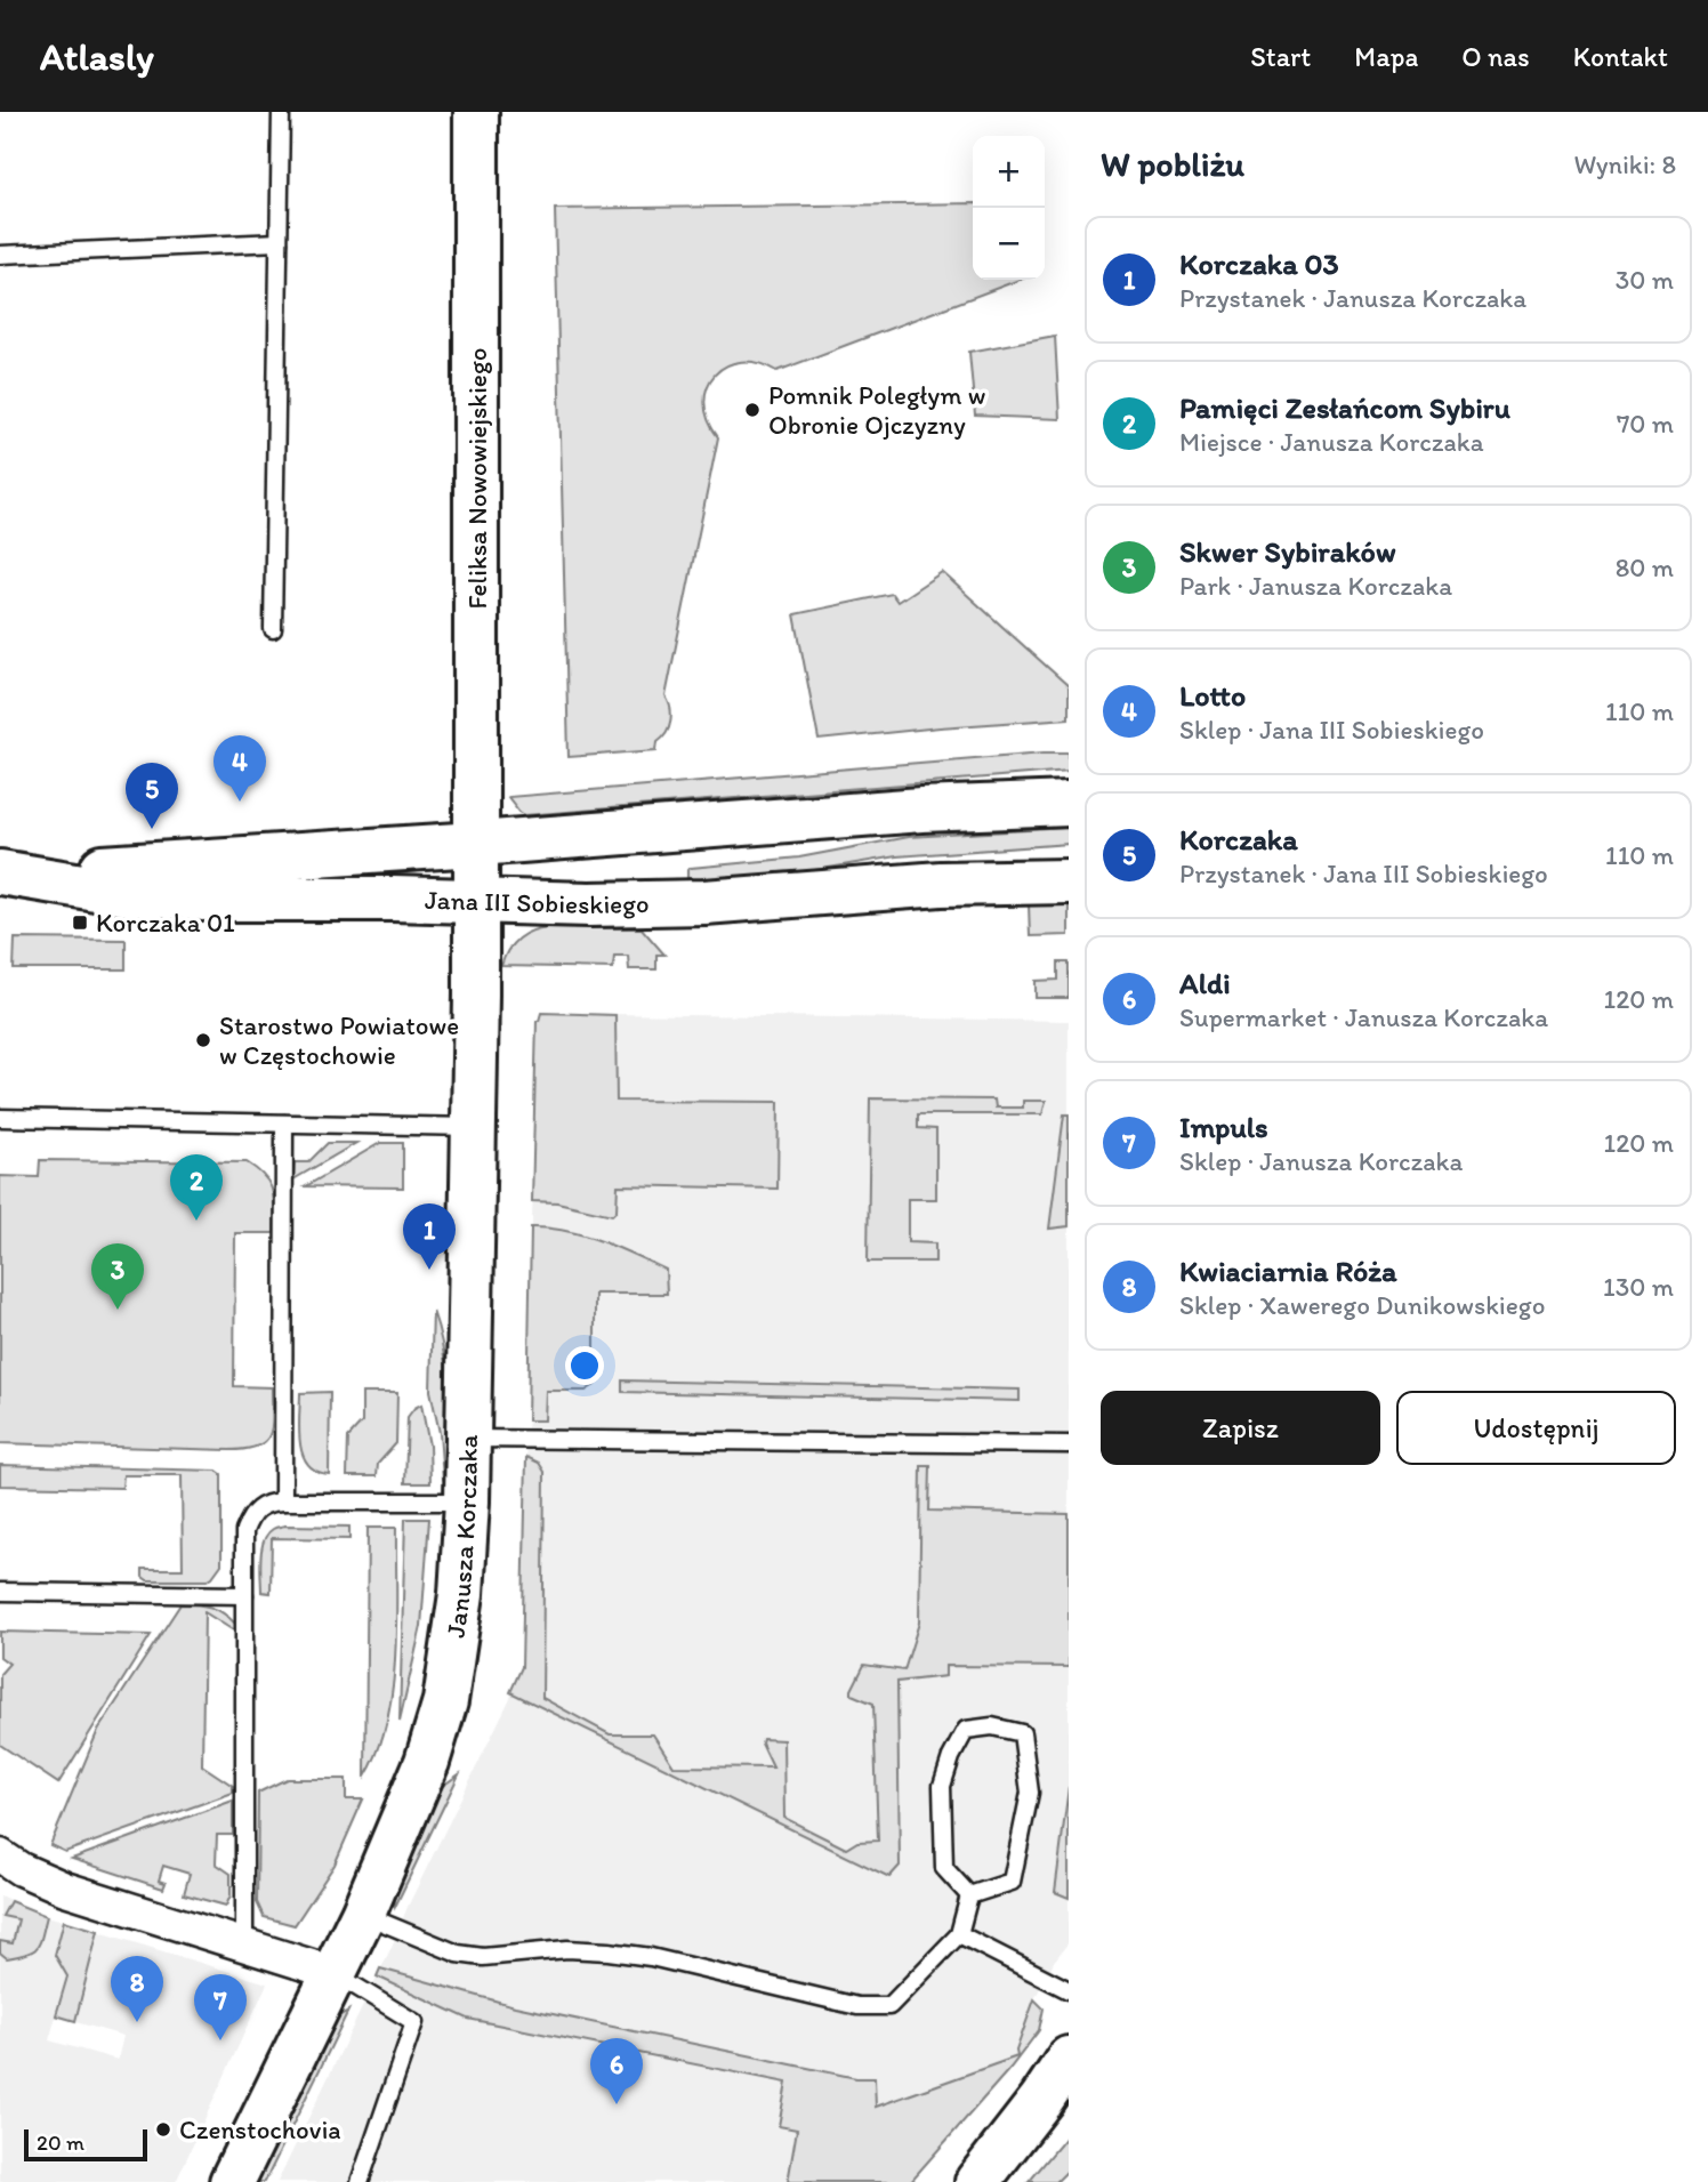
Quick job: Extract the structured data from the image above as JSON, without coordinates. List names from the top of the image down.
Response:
{
  "streets": {
    "street": ["Feliksa Nowowiejskiego", "Jana III Sobieskiego", "Janusza Korczaka"]
  },
  "crossings": [
    ["Feliksa Nowowiejskiego", "Jana III Sobieskiego"],
    ["Feliksa Nowowiejskiego", "Janusza Korczaka"],
    ["Jana III Sobieskiego", "Janusza Korczaka"]
  ],
  "places": {
    "other": ["Pomnik Poległym w Obronie Ojczyzny", "Starostwo Powiatowe w Częstochowie", "Czenstochovia"],
    "transit": ["Korczaka 01"]
  },
  "scale_bar": "20 m",
  "page": {
    "header": "Atlasly",
    "nav": [
      "Start",
      "Mapa",
      "O nas",
      "Kontakt"
    ],
    "heading": ["W pobliżu", "Wyniki: 8"],
    "map_buttons": ["+", "−"],
    "list": [
      {
        "mark": "1",
        "name": "Korczaka 03",
        "note": "Przystanek · Janusza Korczaka",
        "value": "30 m"
      },
      {
        "mark": "2",
        "name": "Pamięci Zesłańcom Sybiru",
        "note": "Miejsce · Janusza Korczaka",
        "value": "70 m"
      },
      {
        "mark": "3",
        "name": "Skwer Sybiraków",
        "note": "Park · Janusza Korczaka",
        "value": "80 m"
      },
      {
        "mark": "4",
        "name": "Lotto",
        "note": "Sklep · Jana III Sobieskiego",
        "value": "110 m"
      },
      {
        "mark": "5",
        "name": "Korczaka",
        "note": "Przystanek · Jana III Sobieskiego",
        "value": "110 m"
      },
      {
        "mark": "6",
        "name": "Aldi",
        "note": "Supermarket · Janusza Korczaka",
        "value": "120 m"
      },
      {
        "mark": "7",
        "name": "Impuls",
        "note": "Sklep · Janusza Korczaka",
        "value": "120 m"
      },
      {
        "mark": "8",
        "name": "Kwiaciarnia Róża",
        "note": "Sklep · Xawerego Dunikowskiego",
        "value": "130 m"
      }
    ],
    "pins": [
      "4",
      "5",
      "2",
      "1",
      "3",
      "8",
      "7",
      "6"
    ],
    "buttons": ["Zapisz", "Udostępnij"],
    "scale": "20 m"
  }
}
